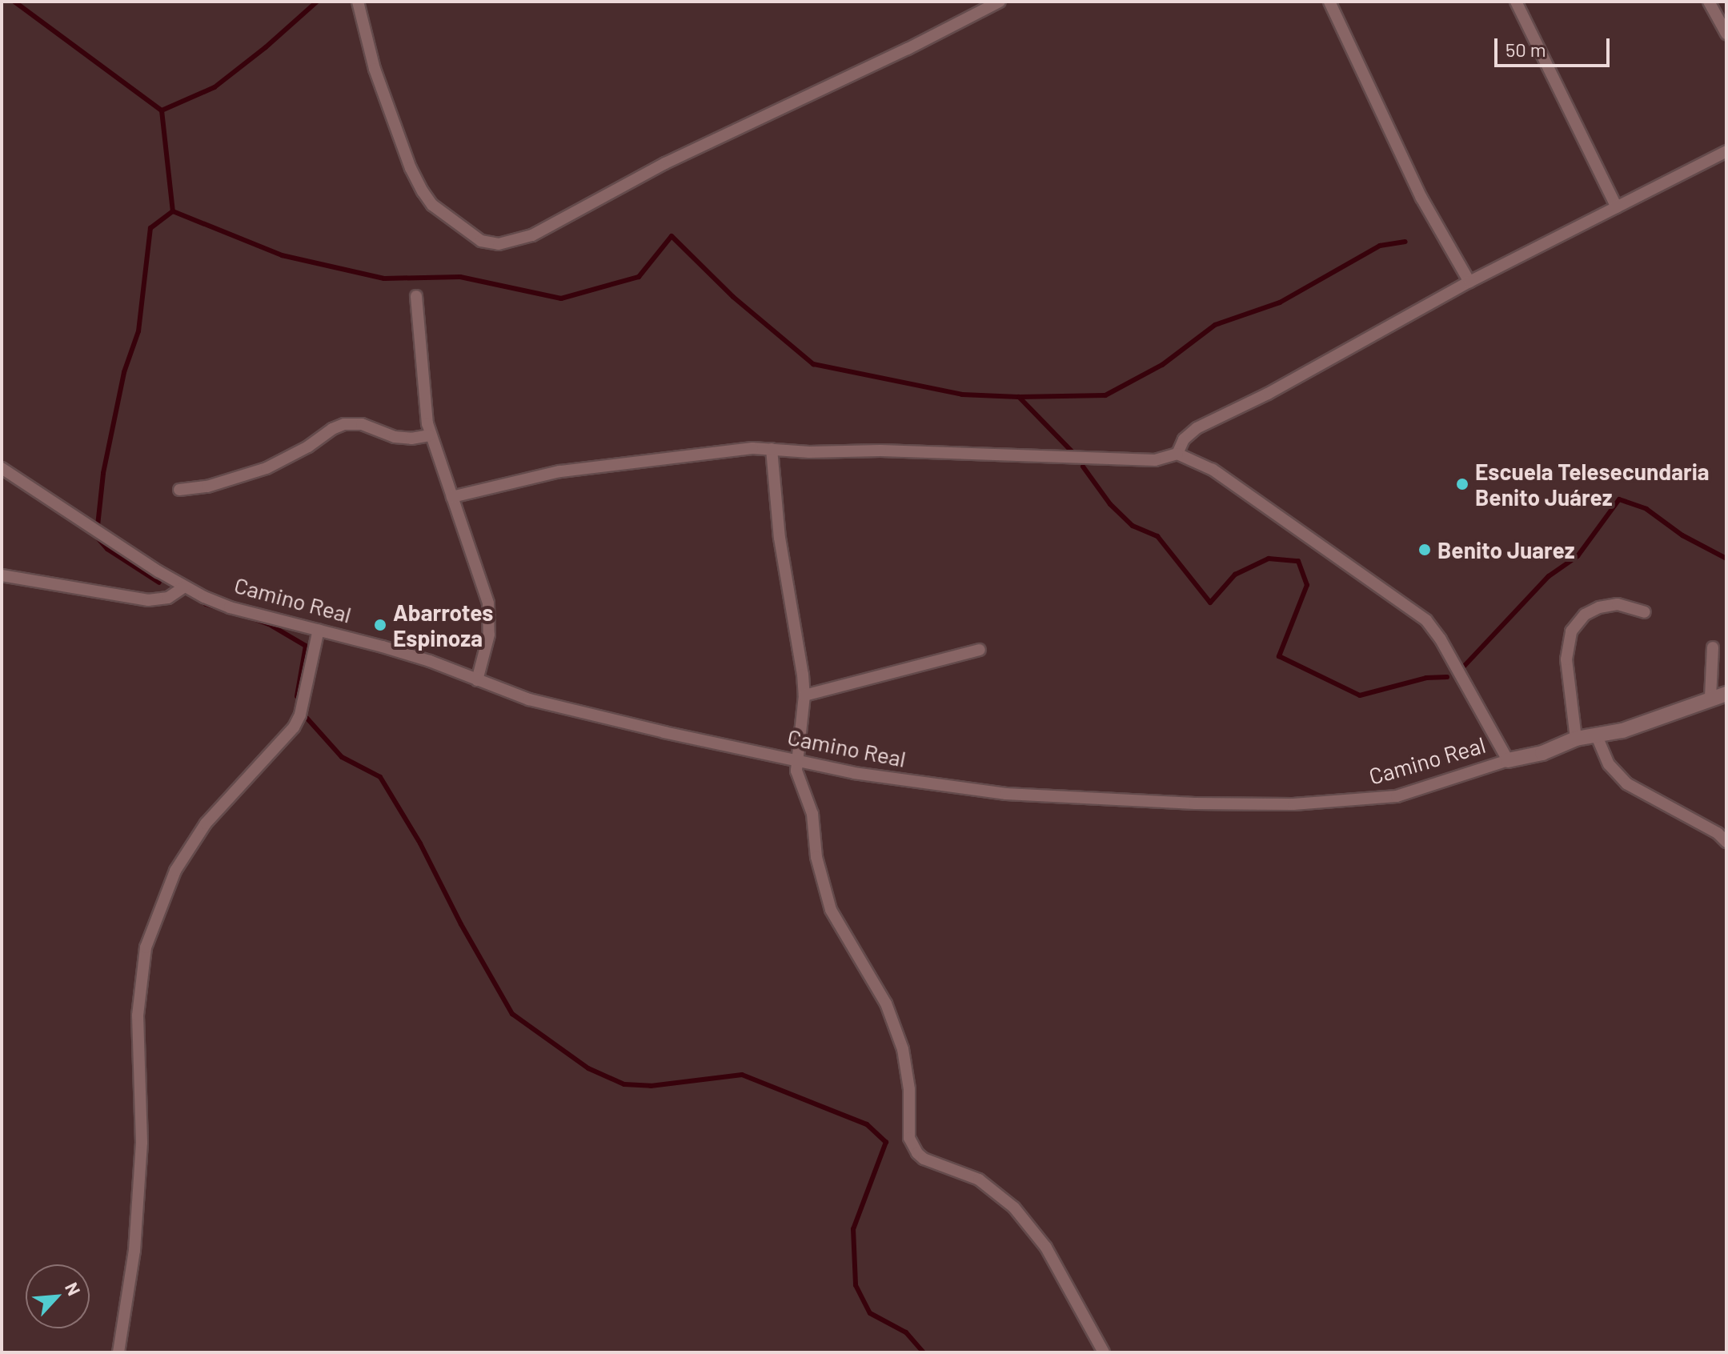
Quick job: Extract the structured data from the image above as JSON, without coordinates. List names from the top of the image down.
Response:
{
  "streets": {
    "street": ["Camino Real"]
  },
  "places": ["Escuela Telesecundaria Benito Juárez", "Benito Juarez", "Abarrotes Espinoza"],
  "scale_bar": "50 m",
  "north": "top right"
}
